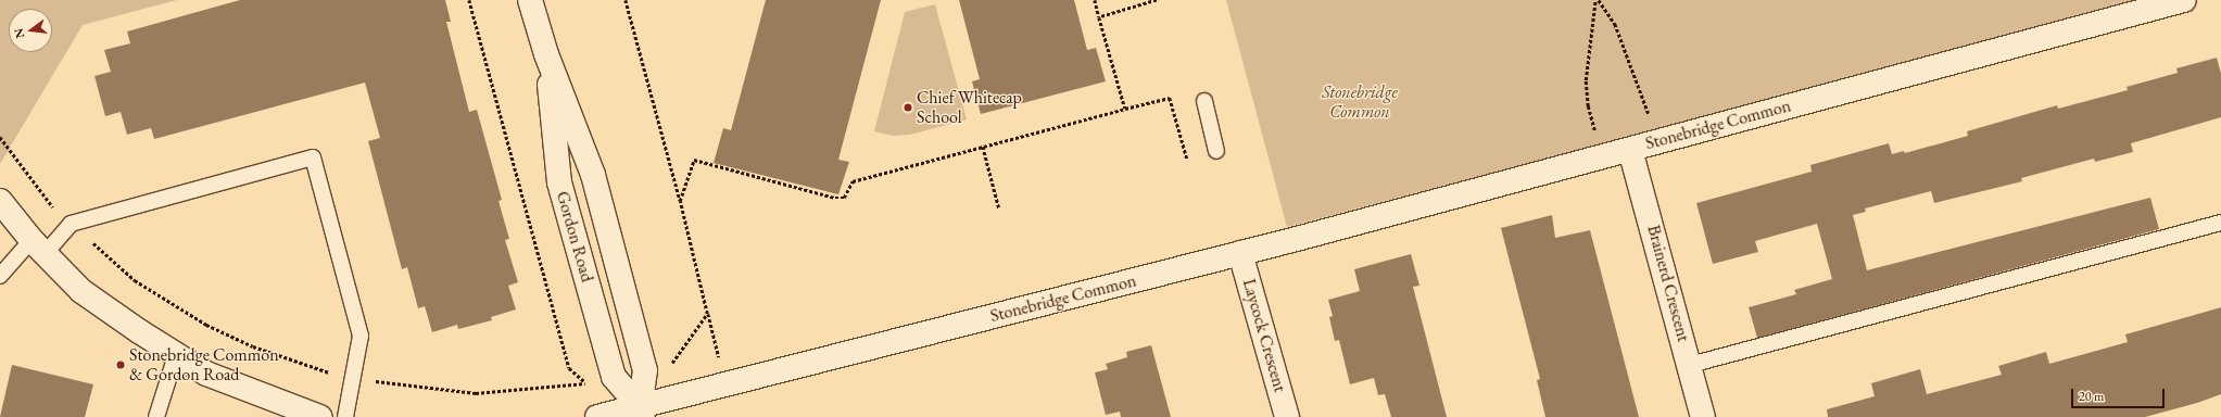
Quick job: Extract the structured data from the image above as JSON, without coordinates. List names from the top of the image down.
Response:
{
  "streets": {
    "street": [
      "Stonebridge Common",
      "Gordon Road",
      "Brainerd Crescent",
      "Laycock Crescent"
    ]
  },
  "crossings": [
    ["Stonebridge Common", "Gordon Road"],
    ["Stonebridge Common", "Brainerd Crescent"],
    ["Stonebridge Common", "Laycock Crescent"]
  ],
  "parks": ["Stonebridge Common"],
  "places": ["Chief Whitecap School", "Stonebridge Common & Gordon Road"],
  "scale_bar": "20 m",
  "north": "left"
}
